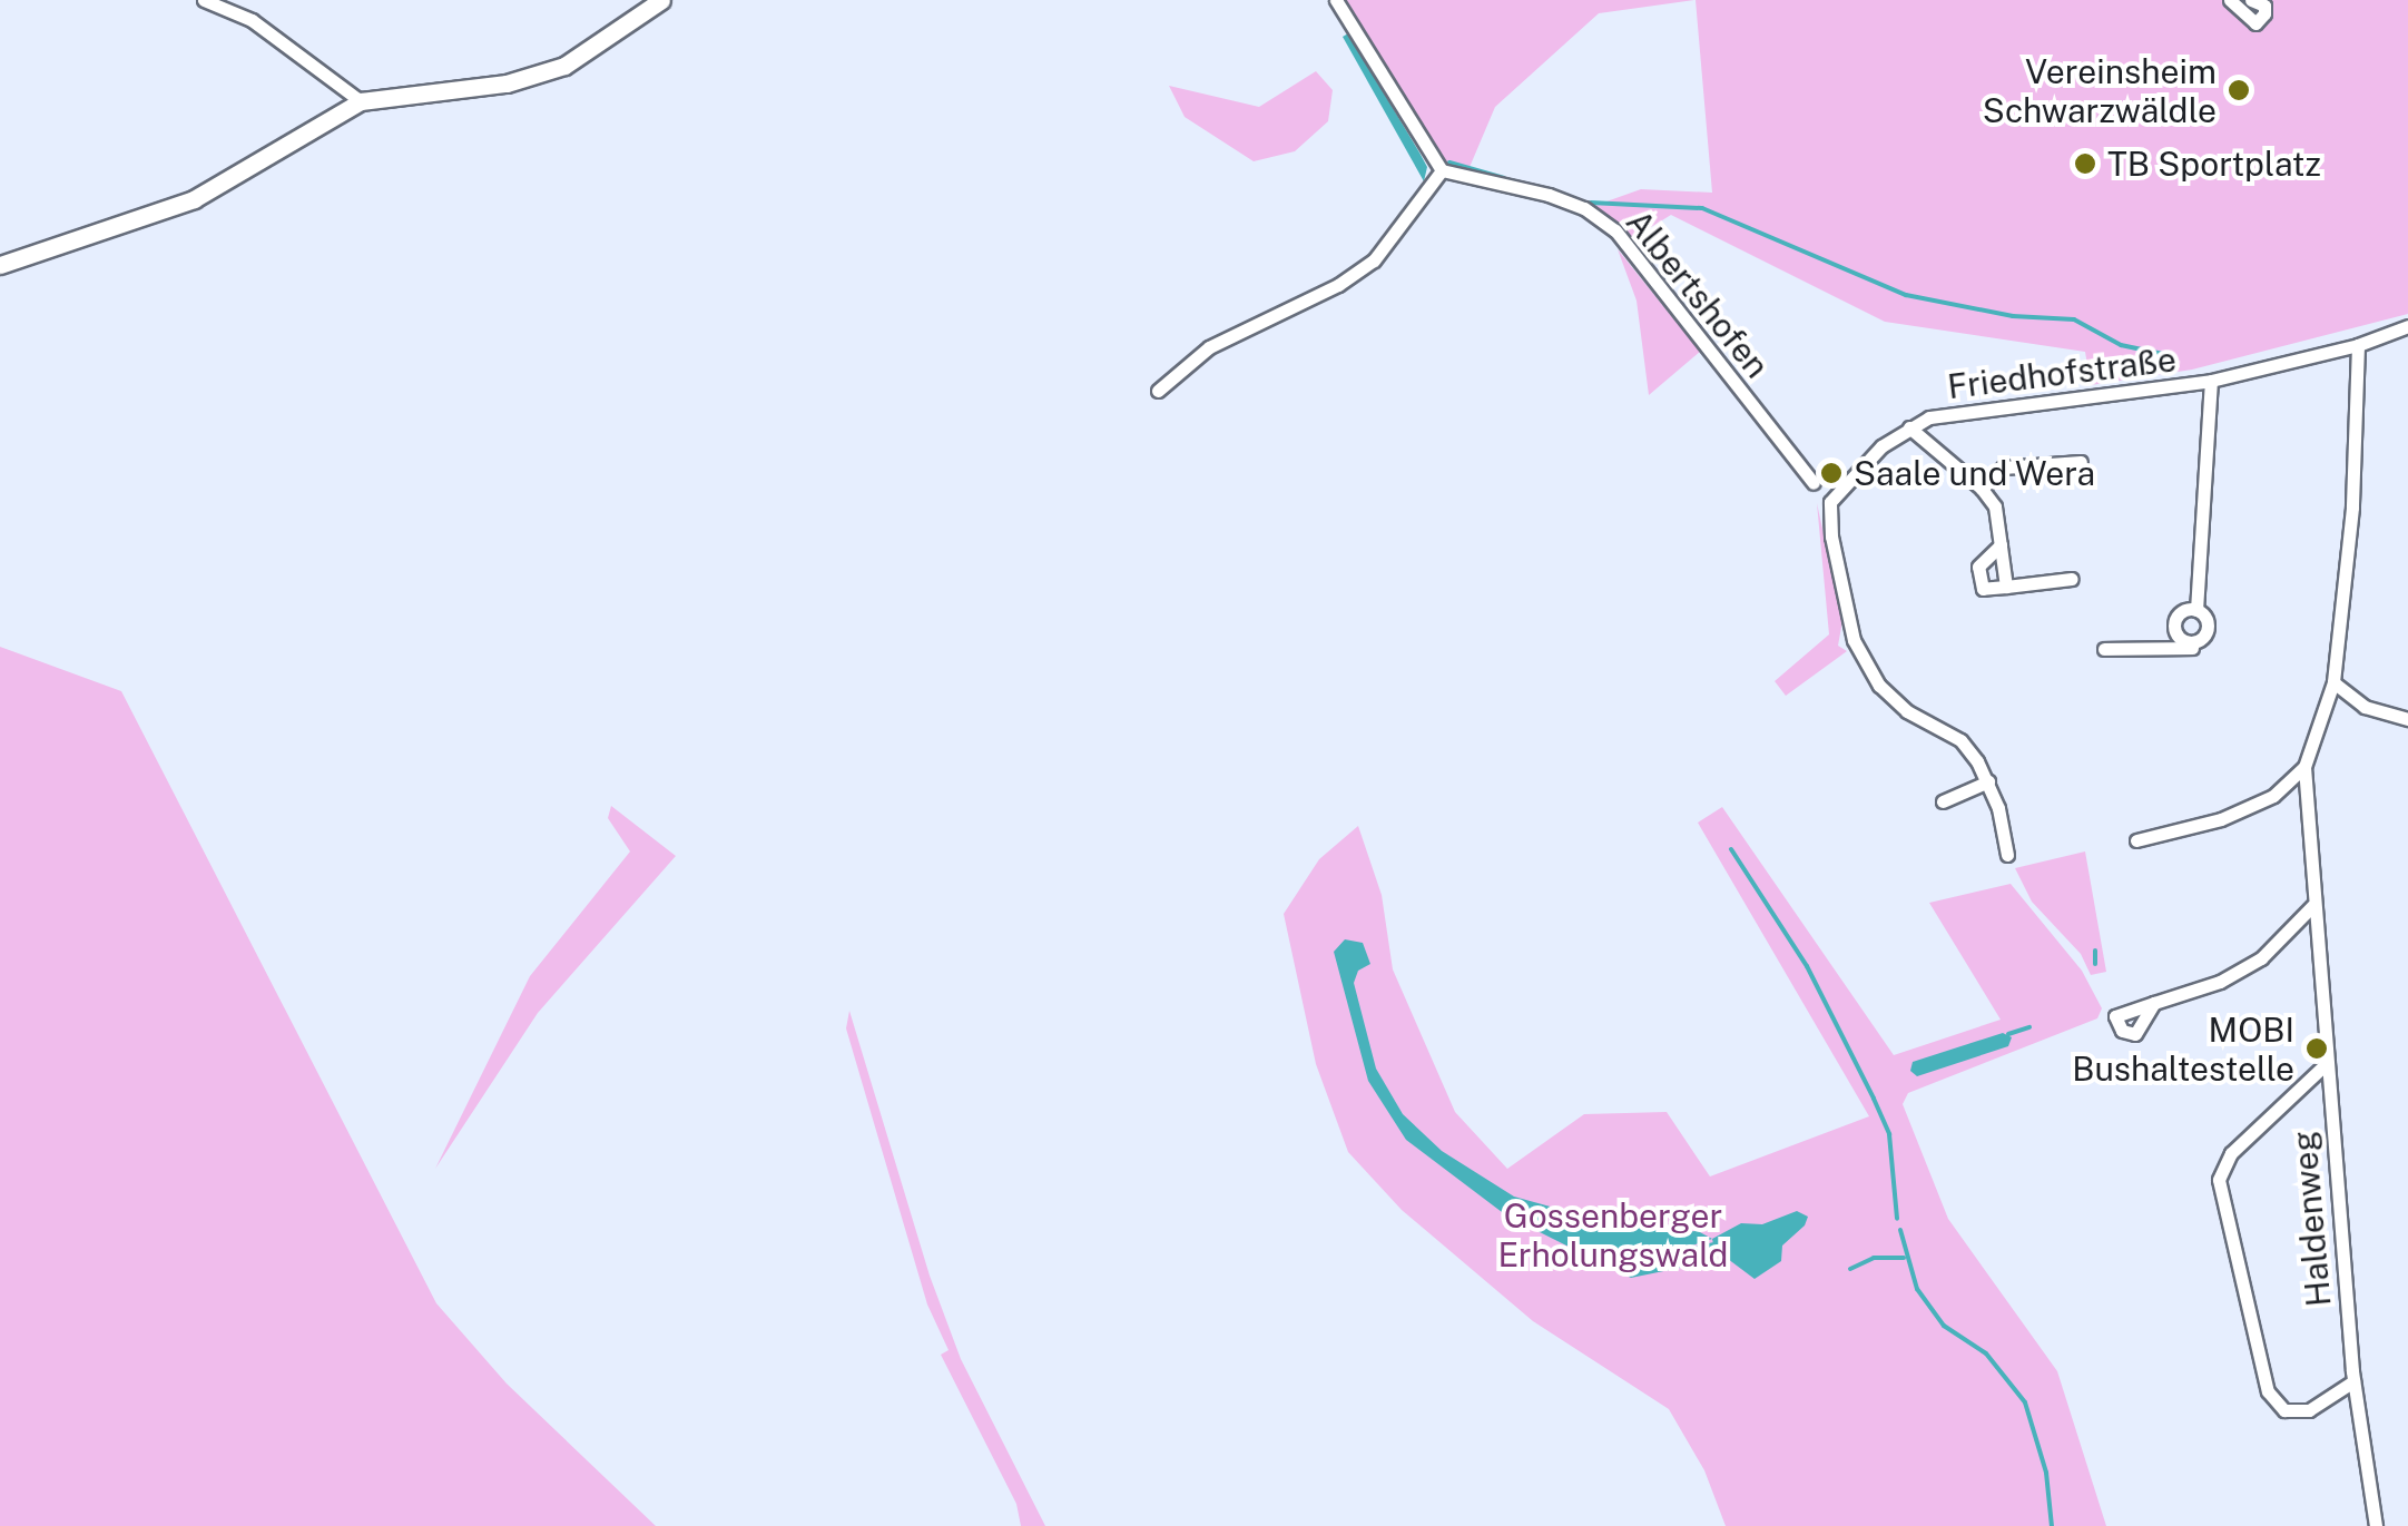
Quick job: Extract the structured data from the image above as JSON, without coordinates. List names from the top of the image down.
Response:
{
  "streets": {
    "street": ["Albertshofen", "Friedhofstraße", "Haldenweg"]
  },
  "crossings": [
    ["Friedhofstraße", "Haldenweg"]
  ],
  "parks": ["Gossenberger Erholungswald"],
  "places": [
    "Vereinsheim Schwarzwäldle",
    "TB Sportplatz",
    "Saale und Wera",
    "MOBI Bushaltestelle"
  ]
}
